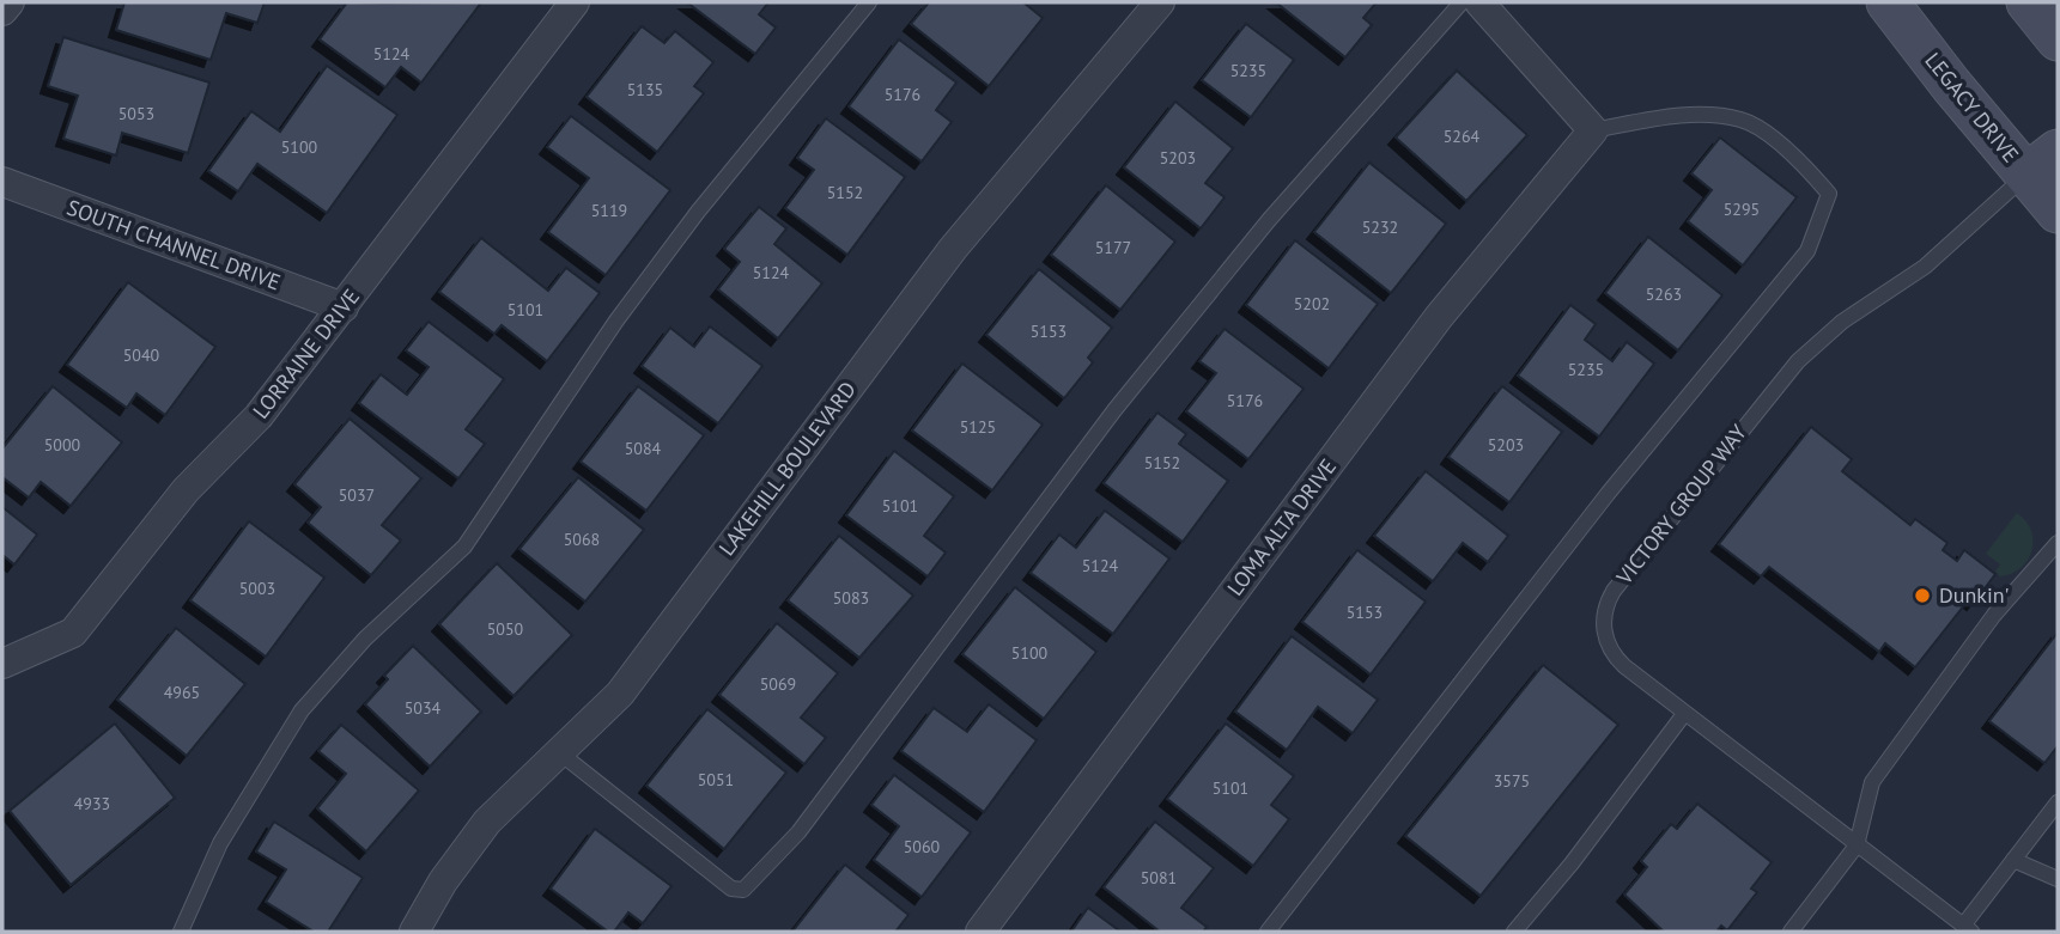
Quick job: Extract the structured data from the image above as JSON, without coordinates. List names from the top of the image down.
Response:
{
  "streets": {
    "main road": ["LEGACY DRIVE"],
    "street": [
      "SOUTH CHANNEL DRIVE",
      "LORRAINE DRIVE",
      "LAKEHILL BOULEVARD",
      "LOMA ALTA DRIVE"
    ],
    "lane": ["VICTORY GROUP WAY"]
  },
  "crossings": [
    ["LEGACY DRIVE", "VICTORY GROUP WAY"],
    ["SOUTH CHANNEL DRIVE", "LORRAINE DRIVE"]
  ],
  "places": ["Dunkin'"],
  "house_numbers": [
    "5124",
    "5235",
    "5135",
    "5176",
    "5053",
    "5264",
    "5100",
    "5203",
    "5152",
    "5295",
    "5119",
    "5232",
    "5177",
    "5124",
    "5263",
    "5202",
    "5101",
    "5153",
    "5040",
    "5235",
    "5176",
    "5125",
    "5000",
    "5203",
    "5084",
    "5152",
    "5037",
    "5101",
    "5068",
    "5124",
    "5003",
    "5083",
    "5153",
    "5050",
    "5100",
    "5069",
    "4965",
    "5034",
    "5051",
    "3575",
    "5101",
    "4933",
    "5060",
    "5081"
  ]
}
